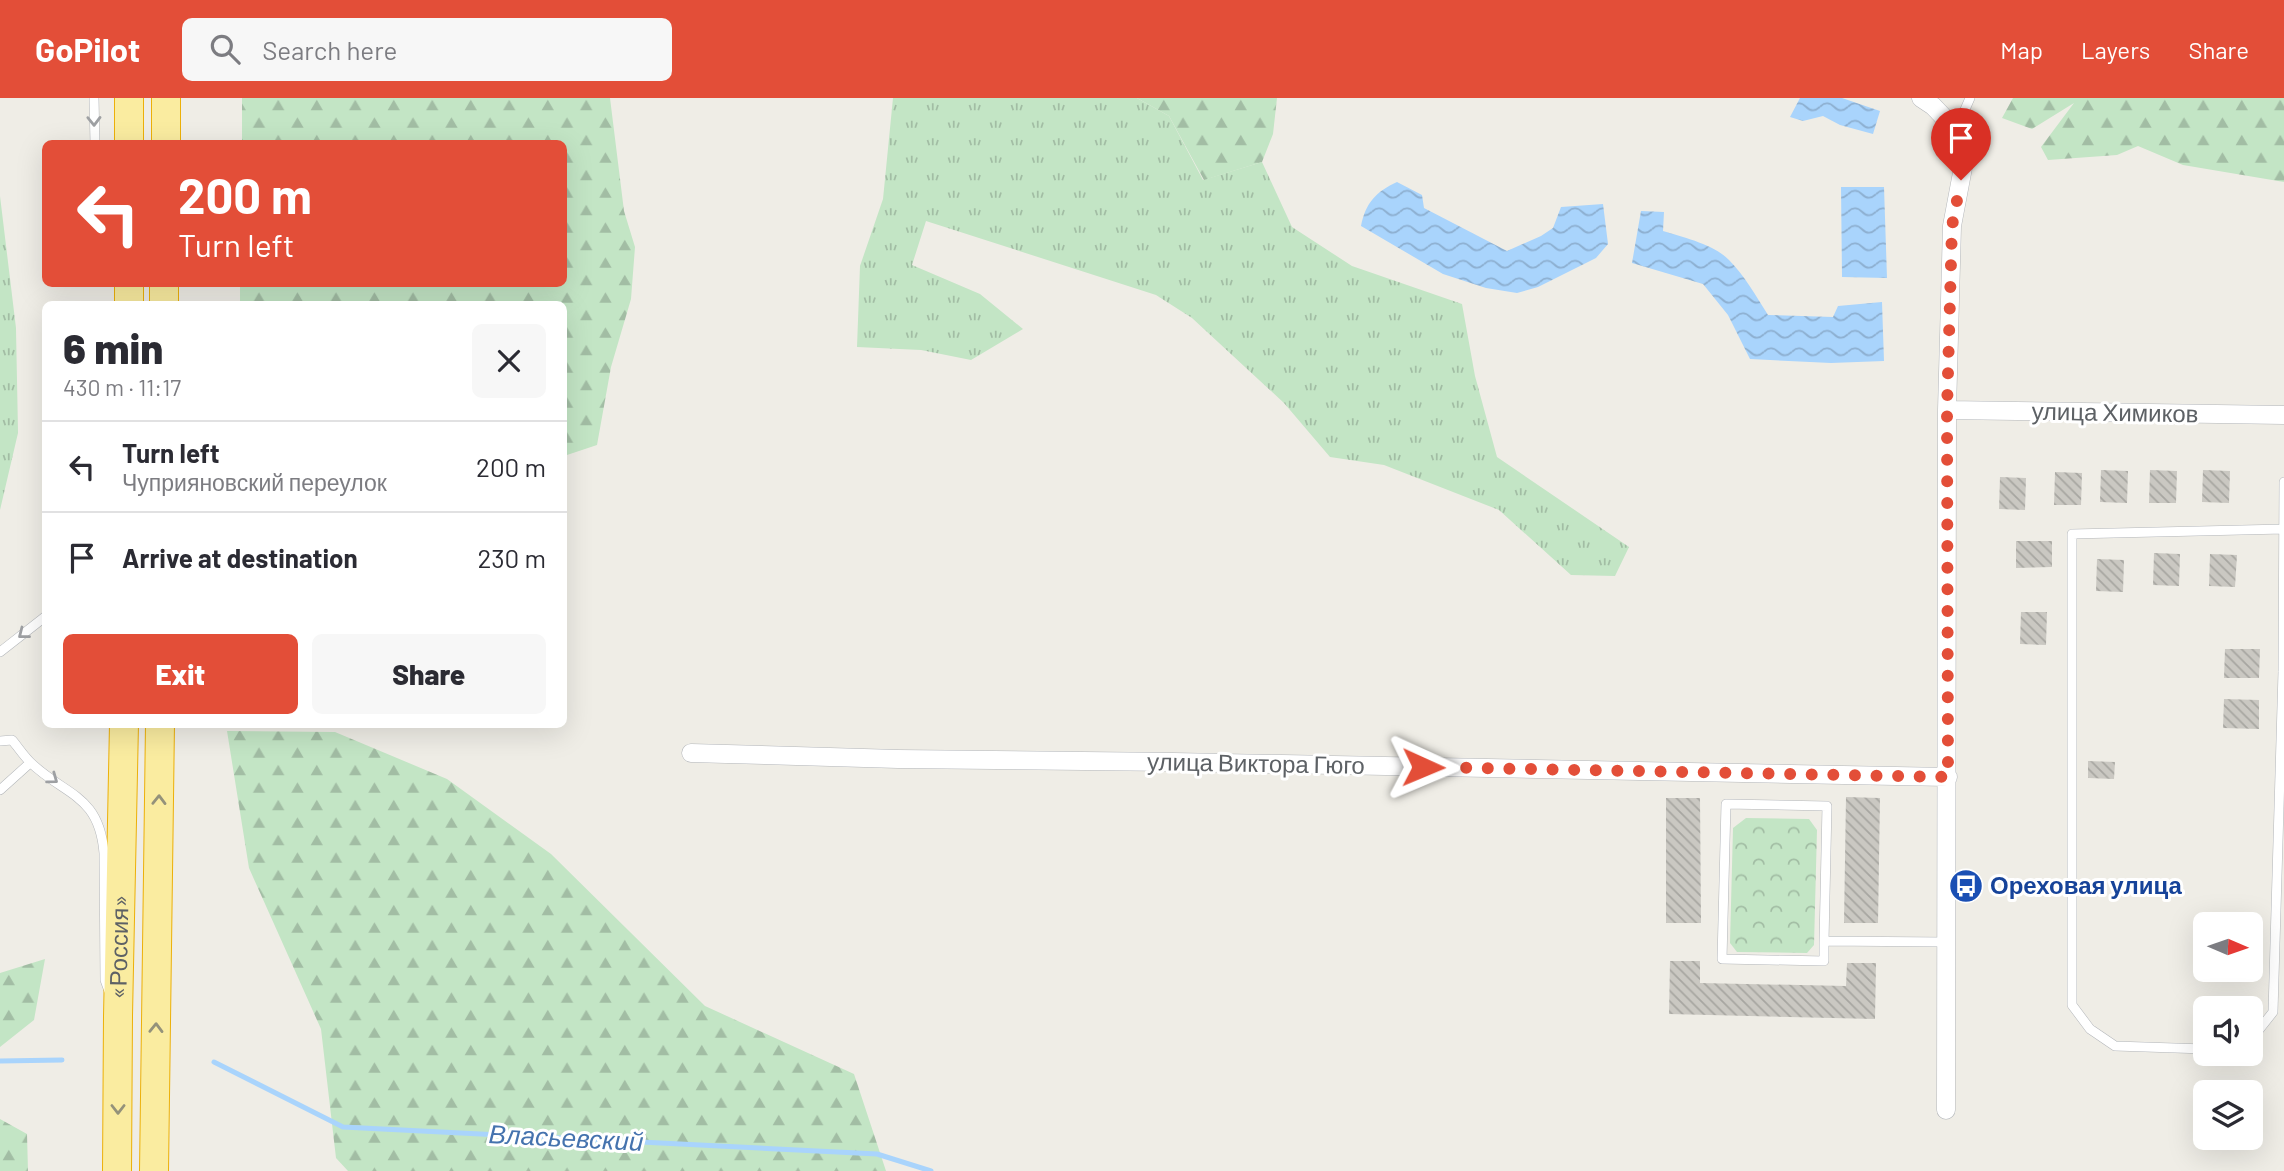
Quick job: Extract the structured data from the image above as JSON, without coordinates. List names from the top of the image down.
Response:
{
  "streets": {
    "highway": ["«Россия»"],
    "street": ["улица Химиков", "улица Виктора Гюго"]
  },
  "water": ["Власьевский"],
  "places": {
    "bus stop": ["Ореховая улица"]
  },
  "north": "right",
  "page": {
    "header": "GoPilot",
    "search": "Search here",
    "nav": ["Map", "Layers", "Share"],
    "turn": ["200 m", "Turn left"],
    "heading": ["6 min", "430 m · 11:17"],
    "list": [
      {
        "name": "Turn left",
        "note": "Чуприяновский переулок",
        "value": "200 m"
      },
      {
        "name": "Arrive at destination",
        "value": "230 m"
      }
    ],
    "buttons": ["Exit", "Share"]
  }
}
